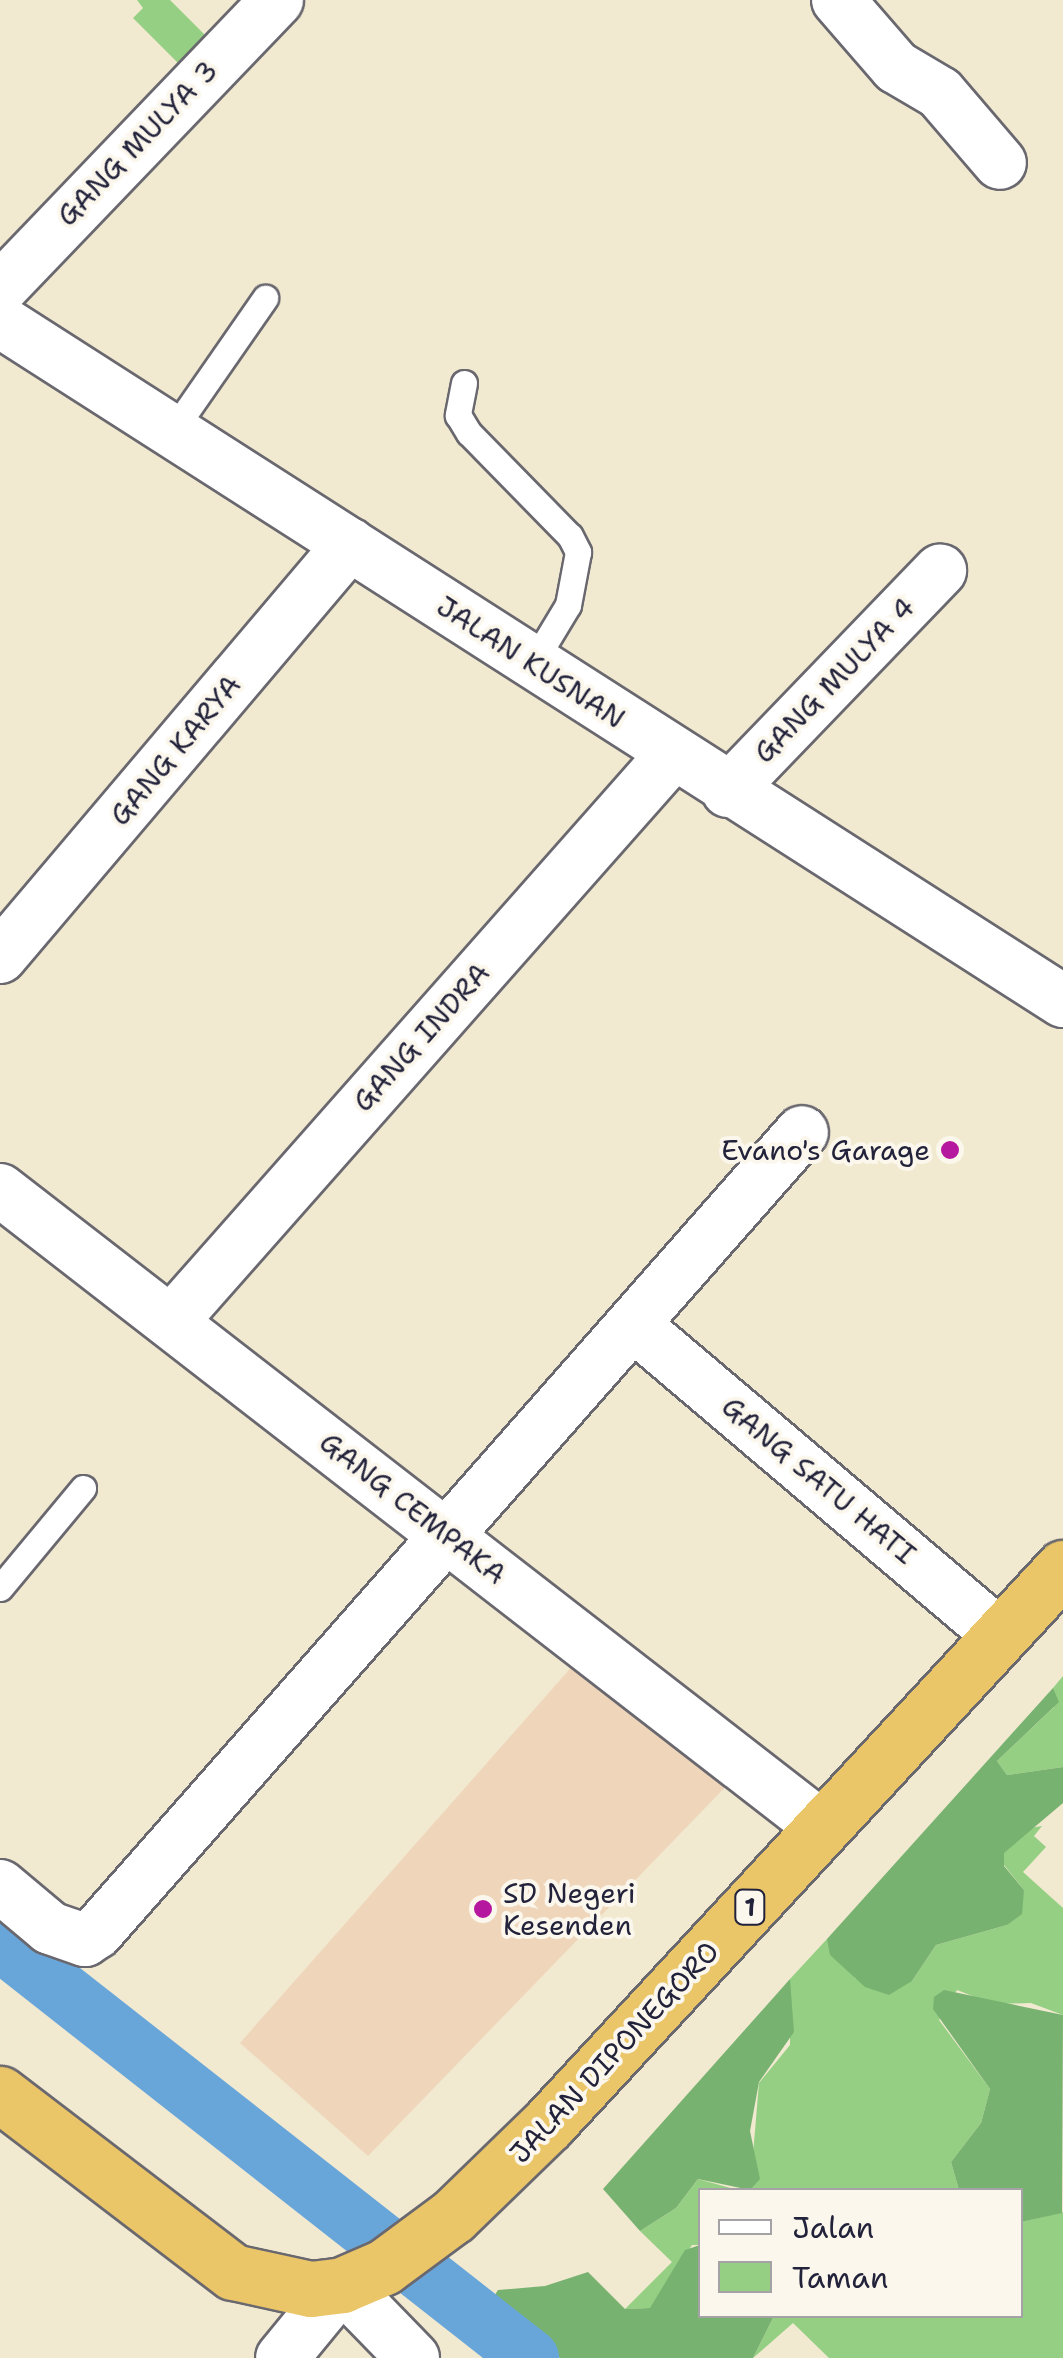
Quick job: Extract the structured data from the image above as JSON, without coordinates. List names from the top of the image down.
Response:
{
  "streets": {
    "highway": ["1", "JALAN DIPONEGORO"],
    "street": [
      "GANG MULYA 3",
      "JALAN KUSNAN",
      "GANG MULYA 4",
      "GANG KARYA",
      "GANG INDRA",
      "GANG SATU HATI",
      "GANG CEMPAKA"
    ]
  },
  "crossings": [
    ["JALAN KUSNAN", "GANG MULYA 4"],
    ["JALAN KUSNAN", "GANG KARYA"],
    ["JALAN KUSNAN", "GANG INDRA"],
    ["GANG INDRA", "GANG CEMPAKA"],
    ["GANG SATU HATI", "JALAN DIPONEGORO"],
    ["GANG CEMPAKA", "JALAN DIPONEGORO"]
  ],
  "places": ["Evano's Garage", "SD Negeri Kesenden"],
  "legend": ["Jalan", "Taman"]
}
